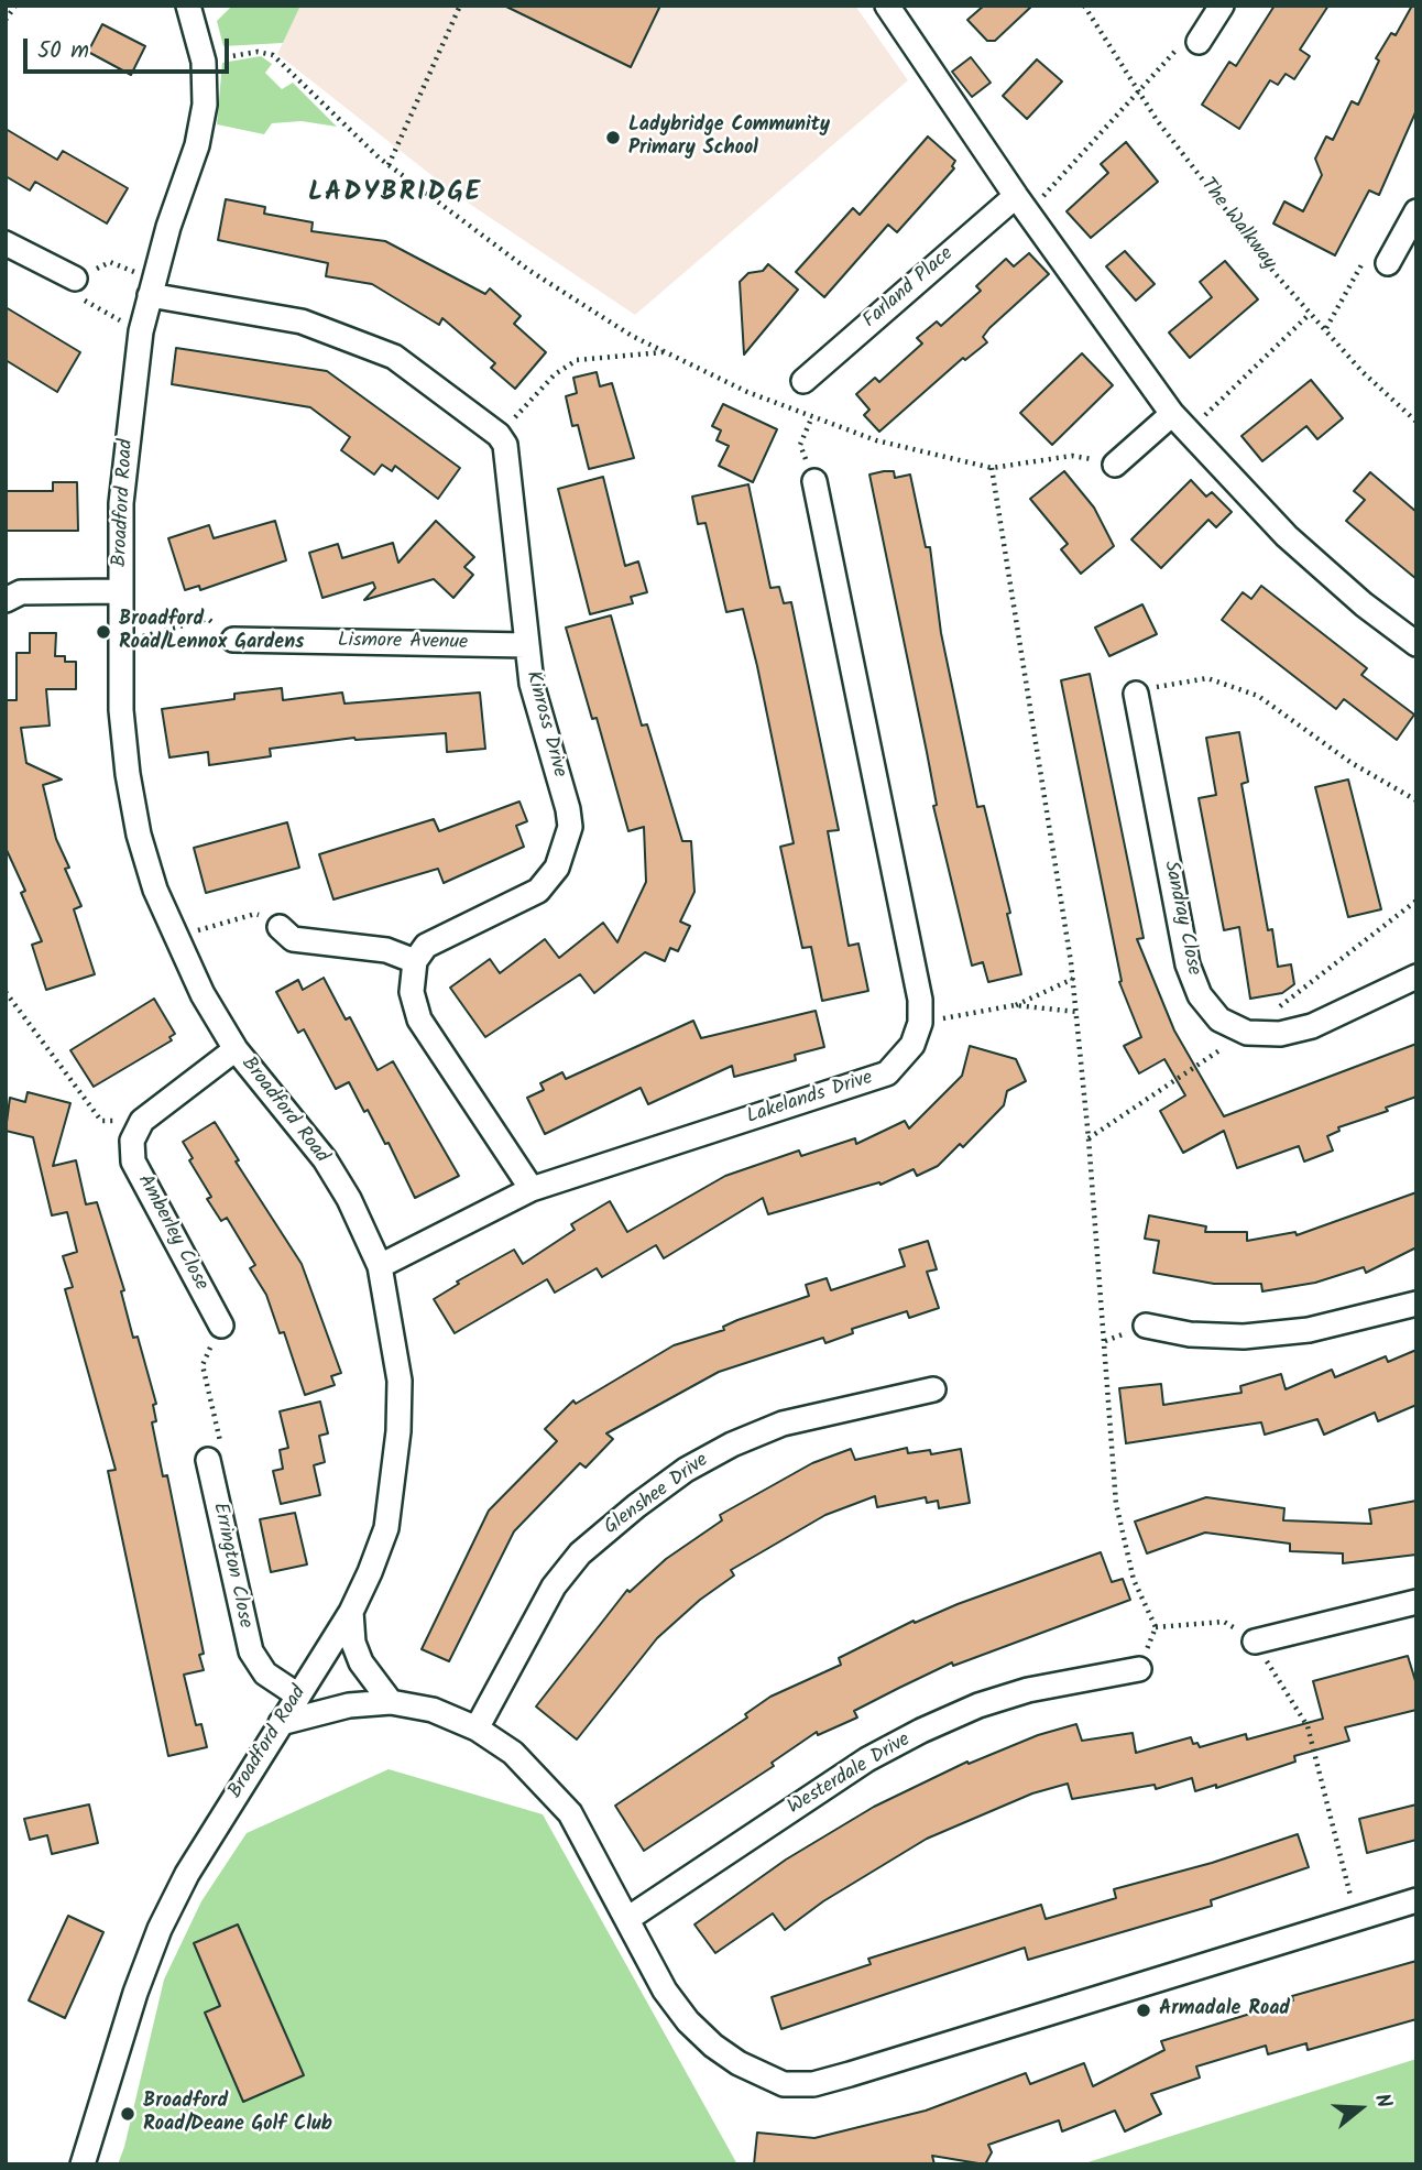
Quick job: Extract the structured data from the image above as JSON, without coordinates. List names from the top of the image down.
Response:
{
  "streets": {
    "street": [
      "Farland Place",
      "Broadford Road",
      "Lismore Avenue",
      "Kinross Drive",
      "Sandray Close",
      "Lakelands Drive",
      "Amberley Close",
      "Glenshee Drive",
      "Errington Close",
      "Westerdale Drive"
    ],
    "path": ["The Walkway"]
  },
  "crossings": [
    ["Broadford Road", "Lakelands Drive"],
    ["Broadford Road", "Errington Close"],
    ["Lismore Avenue", "Kinross Drive"]
  ],
  "districts": ["LADYBRIDGE"],
  "places": [
    "Ladybridge Community Primary School",
    "Broadford Road/Lennox Gardens",
    "Armadale Road",
    "Broadford Road/Deane Golf Club"
  ],
  "scale_bar": "50 m",
  "north": "right"
}
